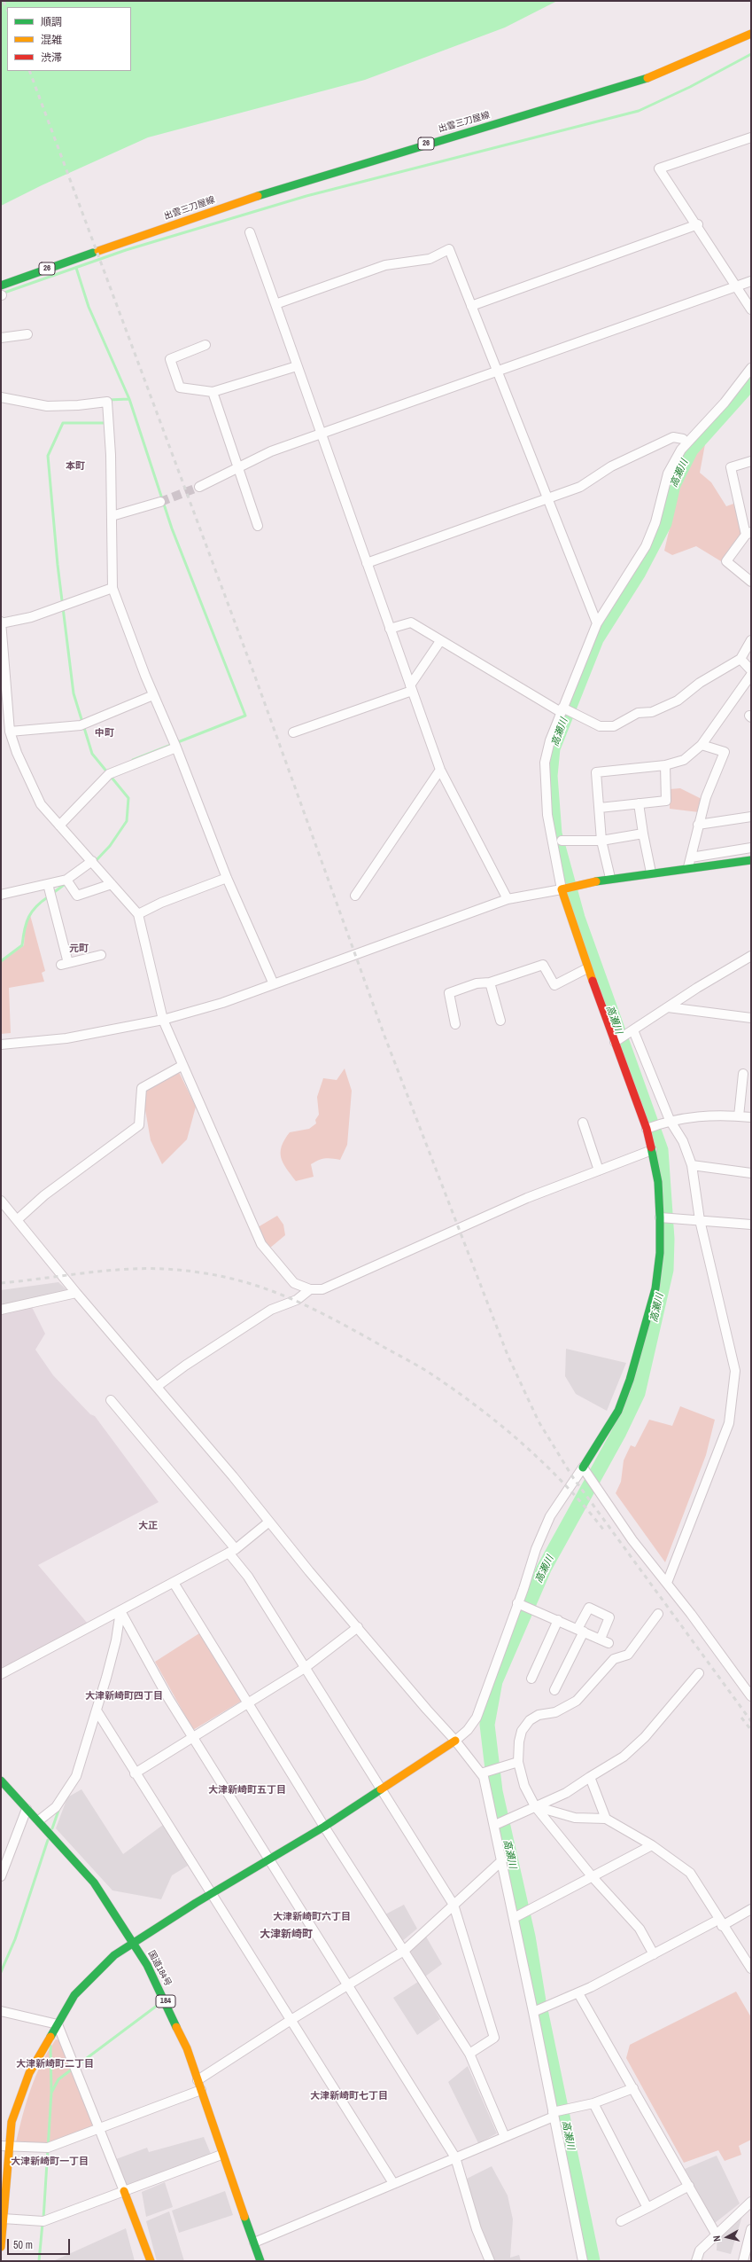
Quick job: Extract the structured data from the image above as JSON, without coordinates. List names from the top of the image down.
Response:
{
  "streets": {
    "main road": [
      "出雲三刀屋線",
      "26",
      "国道184号",
      "184"
    ]
  },
  "districts": [
    "本町",
    "中町",
    "元町",
    "大正",
    "大津新崎町四丁目",
    "大津新崎町五丁目",
    "大津新崎町六丁目",
    "大津新崎町",
    "大津新崎町二丁目",
    "大津新崎町七丁目",
    "大津新崎町一丁目"
  ],
  "water": ["高瀬川"],
  "legend": ["順調", "混雑", "渋滞"],
  "scale_bar": "50 m",
  "north": "left"
}
